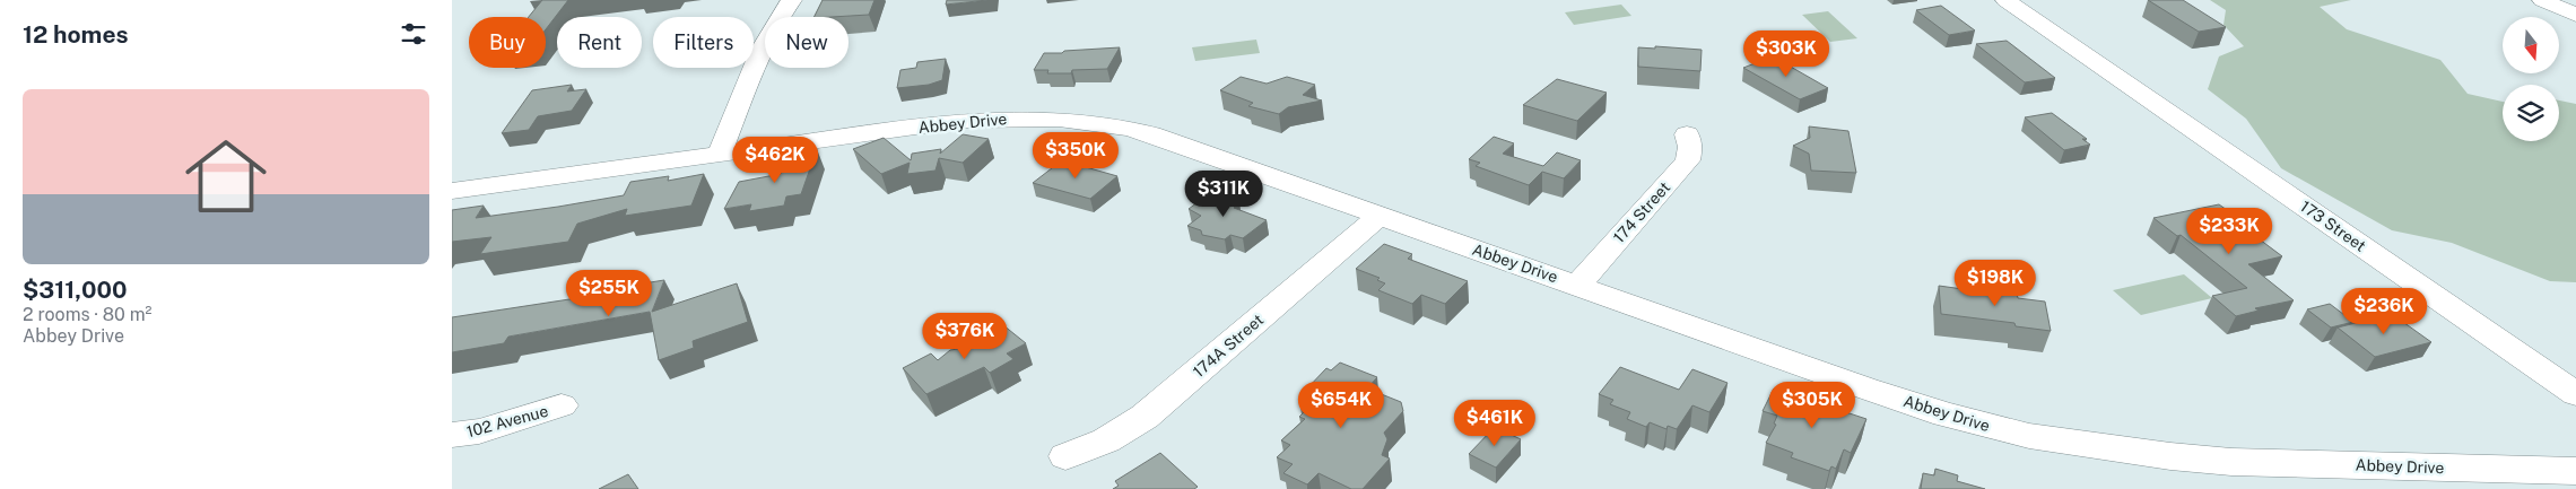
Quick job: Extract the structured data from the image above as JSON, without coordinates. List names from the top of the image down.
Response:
{
  "streets": {
    "street": [
      "Abbey Drive",
      "174 Street",
      "173 Street",
      "174A Street",
      "102 Avenue"
    ]
  },
  "crossings": [
    ["Abbey Drive", "174 Street"],
    ["Abbey Drive", "174A Street"]
  ],
  "north": "bottom",
  "page": {
    "heading": "12 homes",
    "chip": [
      "Buy",
      "Rent",
      "Filters",
      "New"
    ],
    "price": [
      "$303K",
      "$350K",
      "$462K",
      "$311K",
      "$233K",
      "$198K",
      "$255K",
      "$236K",
      "$376K",
      "$654K",
      "$305K",
      "$461K"
    ],
    "list": [
      {
        "name": "$311,000",
        "note": "2 rooms · 80 m² · Abbey Drive"
      }
    ]
  }
}
